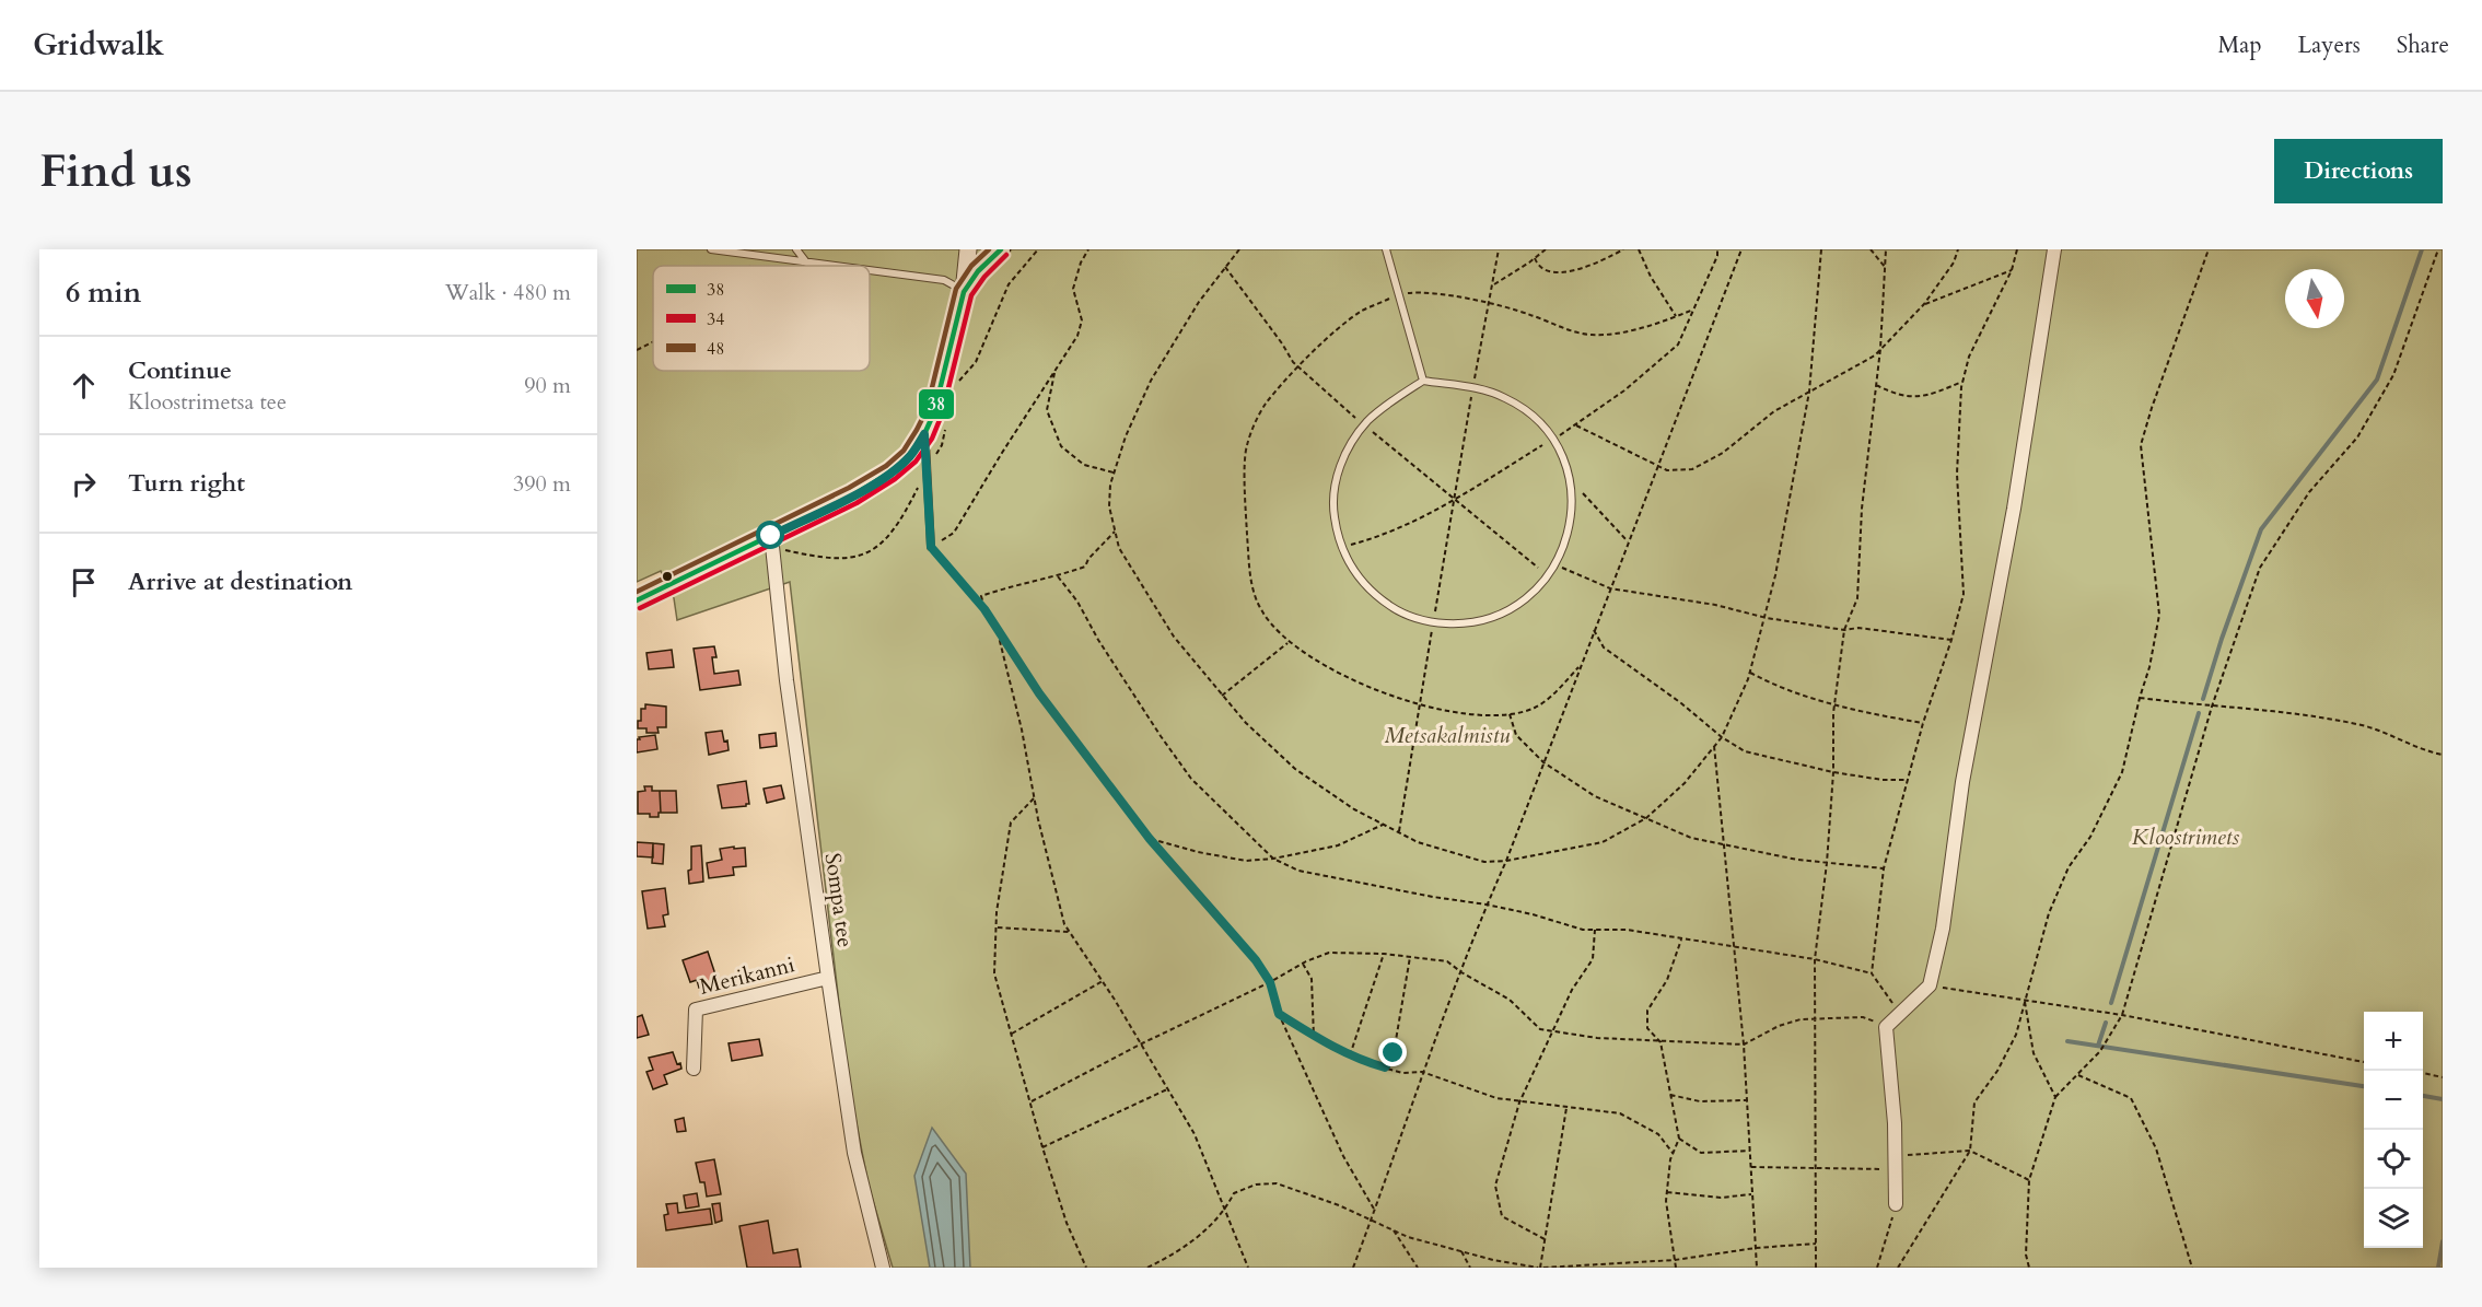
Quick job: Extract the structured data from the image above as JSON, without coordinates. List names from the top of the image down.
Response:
{
  "streets": {
    "street": ["Sompa tee", "Merikanni"]
  },
  "crossings": [
    ["Sompa tee", "Merikanni"]
  ],
  "parks": ["Metsakalmistu", "Kloostrimets"],
  "lines": ["transit line 38", "transit line 48", "transit line 34"],
  "legend": ["38", "34", "48"],
  "north": "bottom",
  "page": {
    "header": "Gridwalk",
    "nav": ["Map", "Layers", "Share"],
    "buttons": "Directions",
    "title": "Find us",
    "heading": ["6 min", "Walk · 480 m"],
    "list": [
      ["Continue", "Kloostrimetsa tee", "90 m"],
      ["Turn right", "390 m"],
      "Arrive at destination"
    ],
    "map_buttons": ["+", "−"]
  }
}
